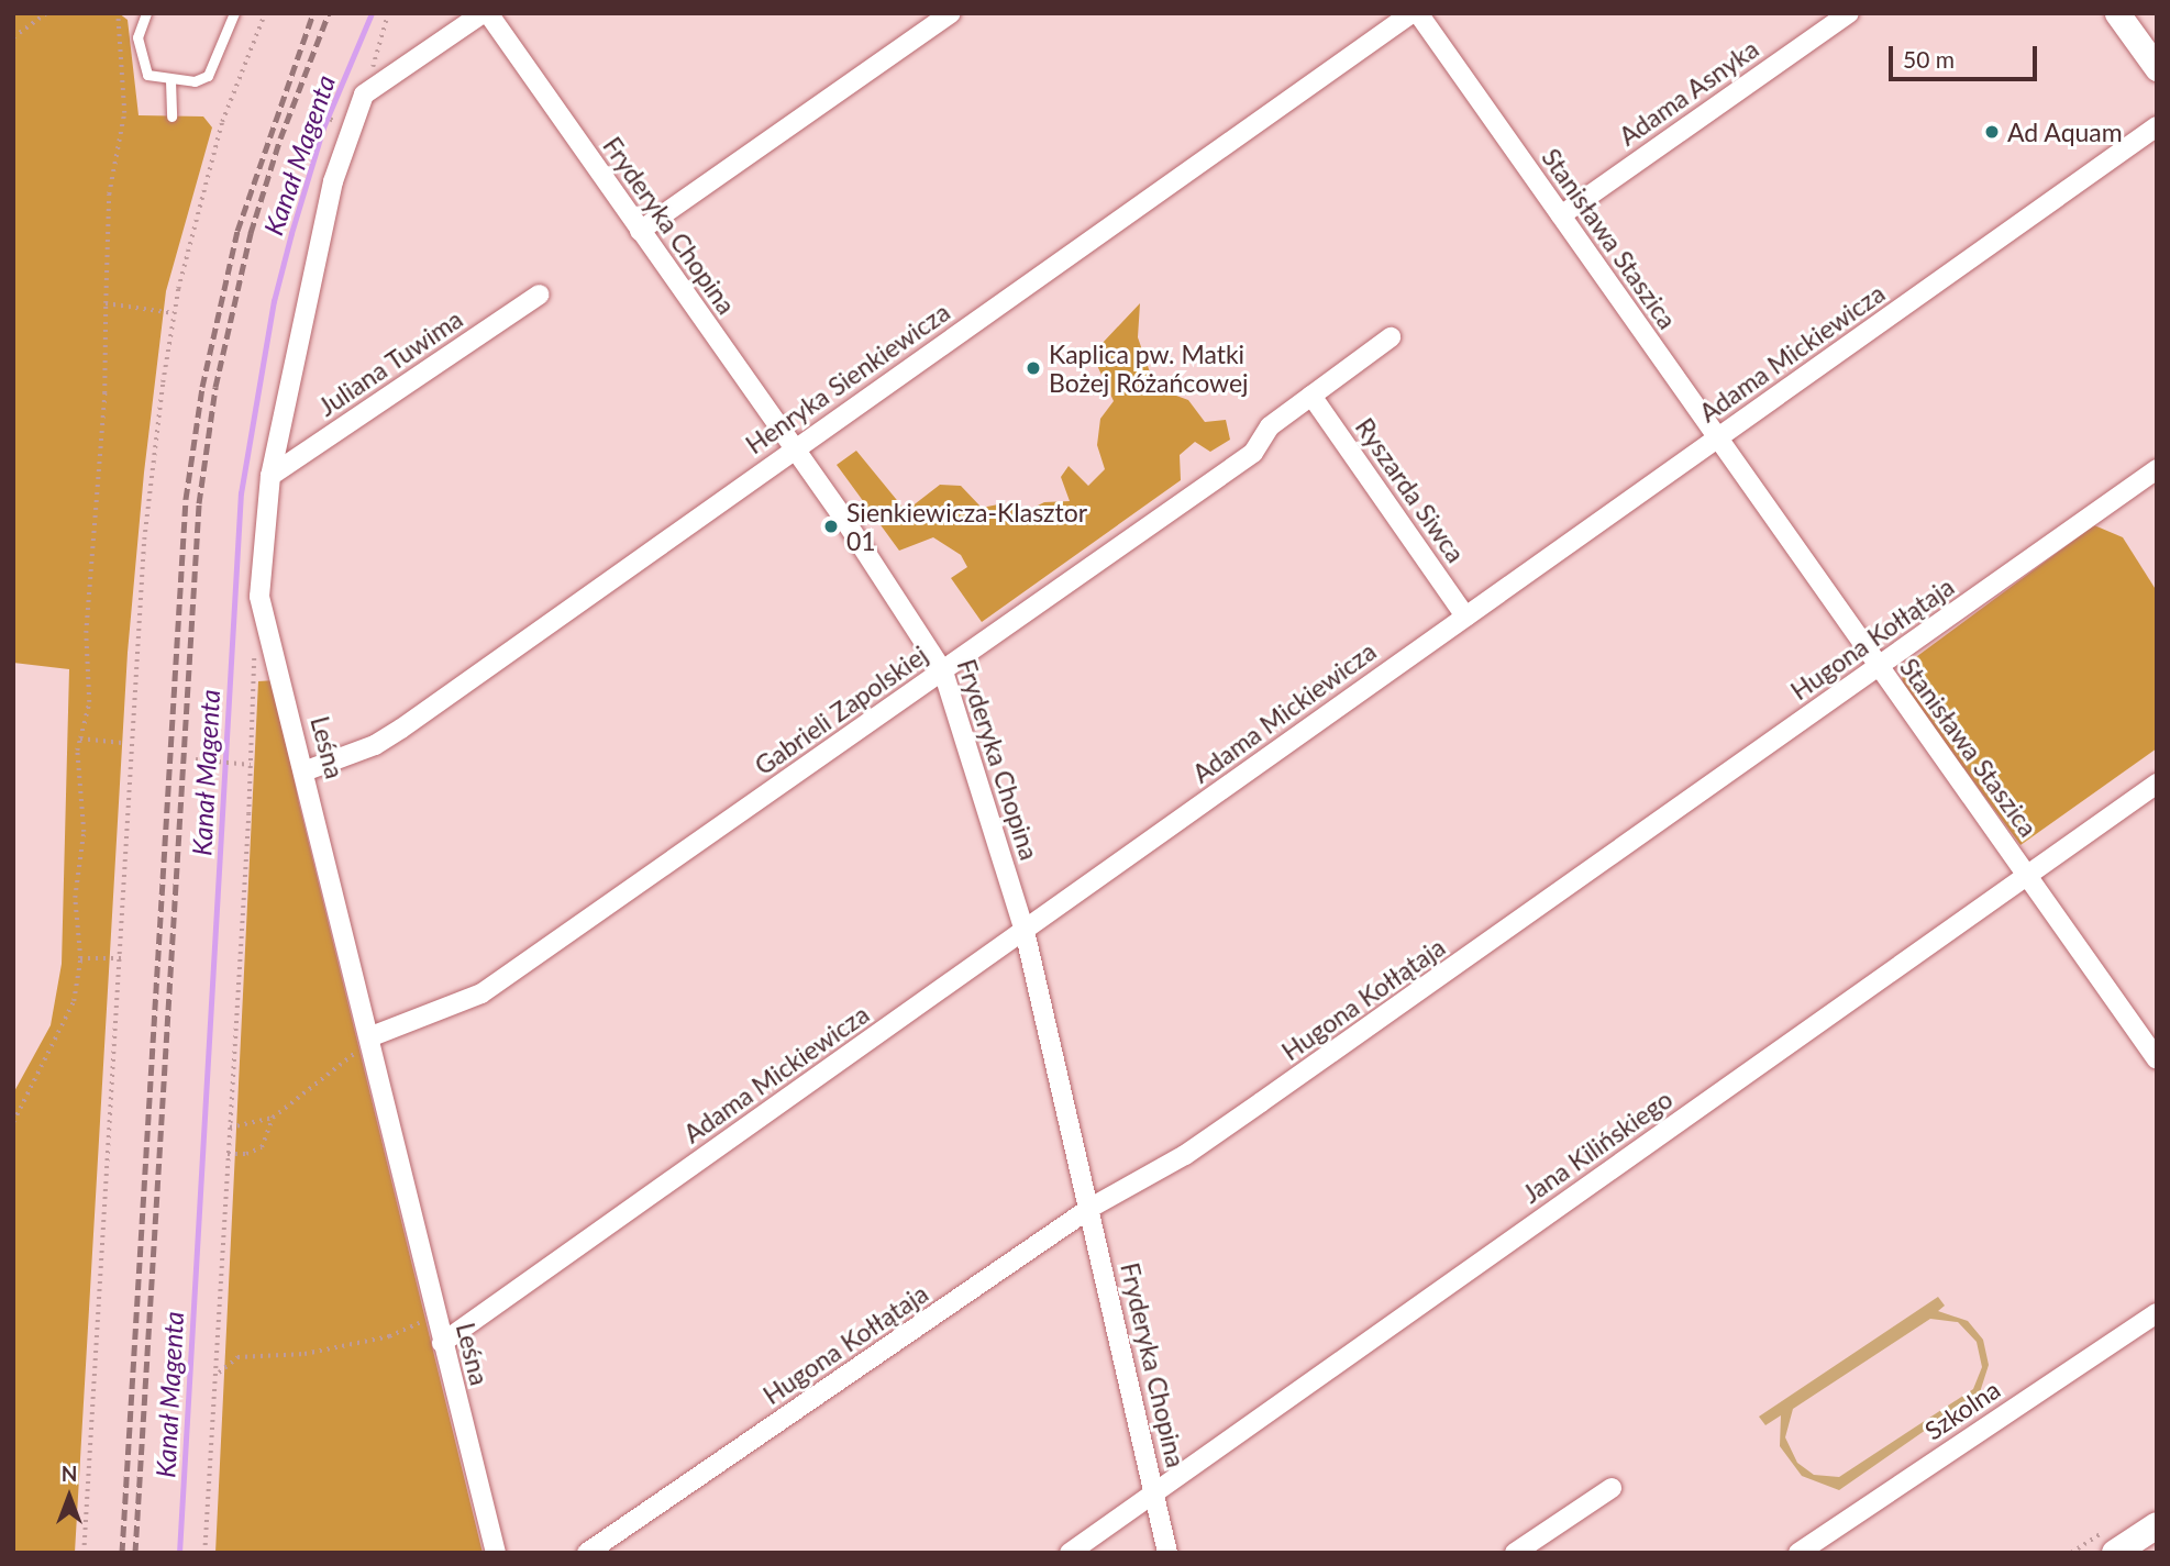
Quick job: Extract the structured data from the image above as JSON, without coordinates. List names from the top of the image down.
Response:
{
  "streets": {
    "street": [
      "Adama Asnyka",
      "Fryderyka Chopina",
      "Stanisława Staszica",
      "Adama Mickiewicza",
      "Juliana Tuwima",
      "Henryka Sienkiewicza",
      "Ryszarda Siwca",
      "Hugona Kołłątaja",
      "Gabrieli Zapolskiej",
      "Leśna",
      "Jana Kilińskiego",
      "Szkolna"
    ]
  },
  "crossings": [
    ["Adama Asnyka", "Stanisława Staszica"],
    ["Fryderyka Chopina", "Adama Mickiewicza"],
    ["Fryderyka Chopina", "Henryka Sienkiewicza"],
    ["Fryderyka Chopina", "Hugona Kołłątaja"],
    ["Fryderyka Chopina", "Gabrieli Zapolskiej"],
    ["Fryderyka Chopina", "Jana Kilińskiego"],
    ["Stanisława Staszica", "Adama Mickiewicza"],
    ["Stanisława Staszica", "Hugona Kołłątaja"],
    ["Stanisława Staszica", "Jana Kilińskiego"],
    ["Adama Mickiewicza", "Ryszarda Siwca"],
    ["Adama Mickiewicza", "Leśna"],
    ["Juliana Tuwima", "Leśna"],
    ["Henryka Sienkiewicza", "Leśna"],
    ["Ryszarda Siwca", "Gabrieli Zapolskiej"],
    ["Gabrieli Zapolskiej", "Leśna"]
  ],
  "water": ["Kanał Magenta"],
  "places": ["Ad Aquam", "Kaplica pw. Matki Bożej Różańcowej", "Sienkiewicza-Klasztor 01"],
  "scale_bar": "50 m",
  "north": "top"
}
